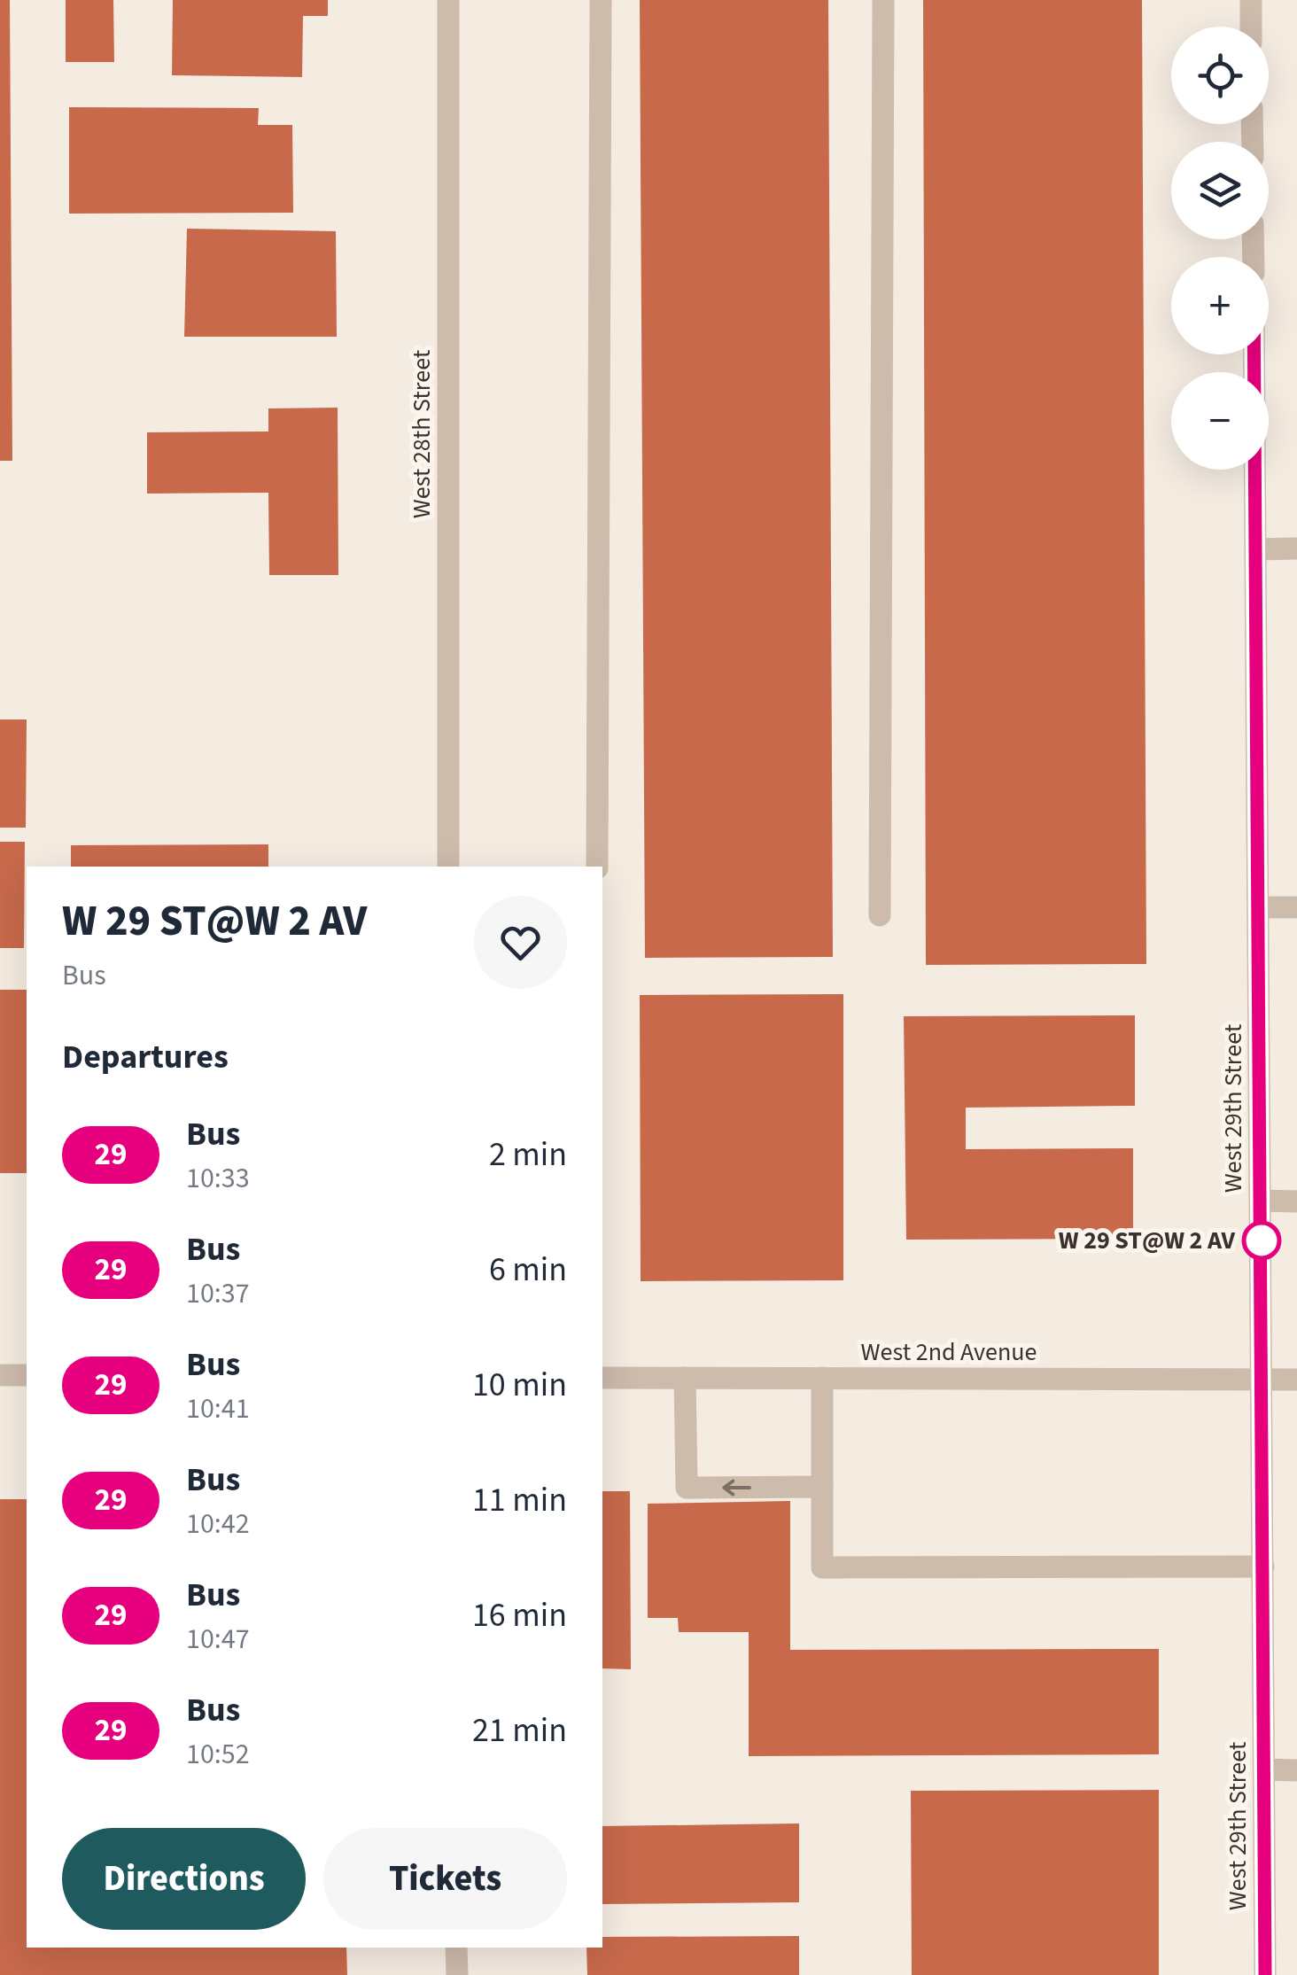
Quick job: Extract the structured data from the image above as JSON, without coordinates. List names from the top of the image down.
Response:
{
  "streets": {
    "street": ["West 28th Street", "West 29th Street", "West 2nd Avenue"]
  },
  "crossings": [
    ["West 29th Street", "West 2nd Avenue"]
  ],
  "places": ["W 29 ST@W 2 AV"],
  "lines": ["bus line 29"],
  "page": {
    "map_buttons": ["+", "−"],
    "heading": [
      ["W 29 ST@W 2 AV", "Bus"],
      "Departures"
    ],
    "list": [
      {
        "mark": "29",
        "name": "Bus",
        "note": "10:33",
        "value": "2 min"
      },
      {
        "mark": "29",
        "name": "Bus",
        "note": "10:37",
        "value": "6 min"
      },
      {
        "mark": "29",
        "name": "Bus",
        "note": "10:41",
        "value": "10 min"
      },
      {
        "mark": "29",
        "name": "Bus",
        "note": "10:42",
        "value": "11 min"
      },
      {
        "mark": "29",
        "name": "Bus",
        "note": "10:47",
        "value": "16 min"
      },
      {
        "mark": "29",
        "name": "Bus",
        "note": "10:52",
        "value": "21 min"
      }
    ],
    "buttons": ["Directions", "Tickets"]
  }
}
